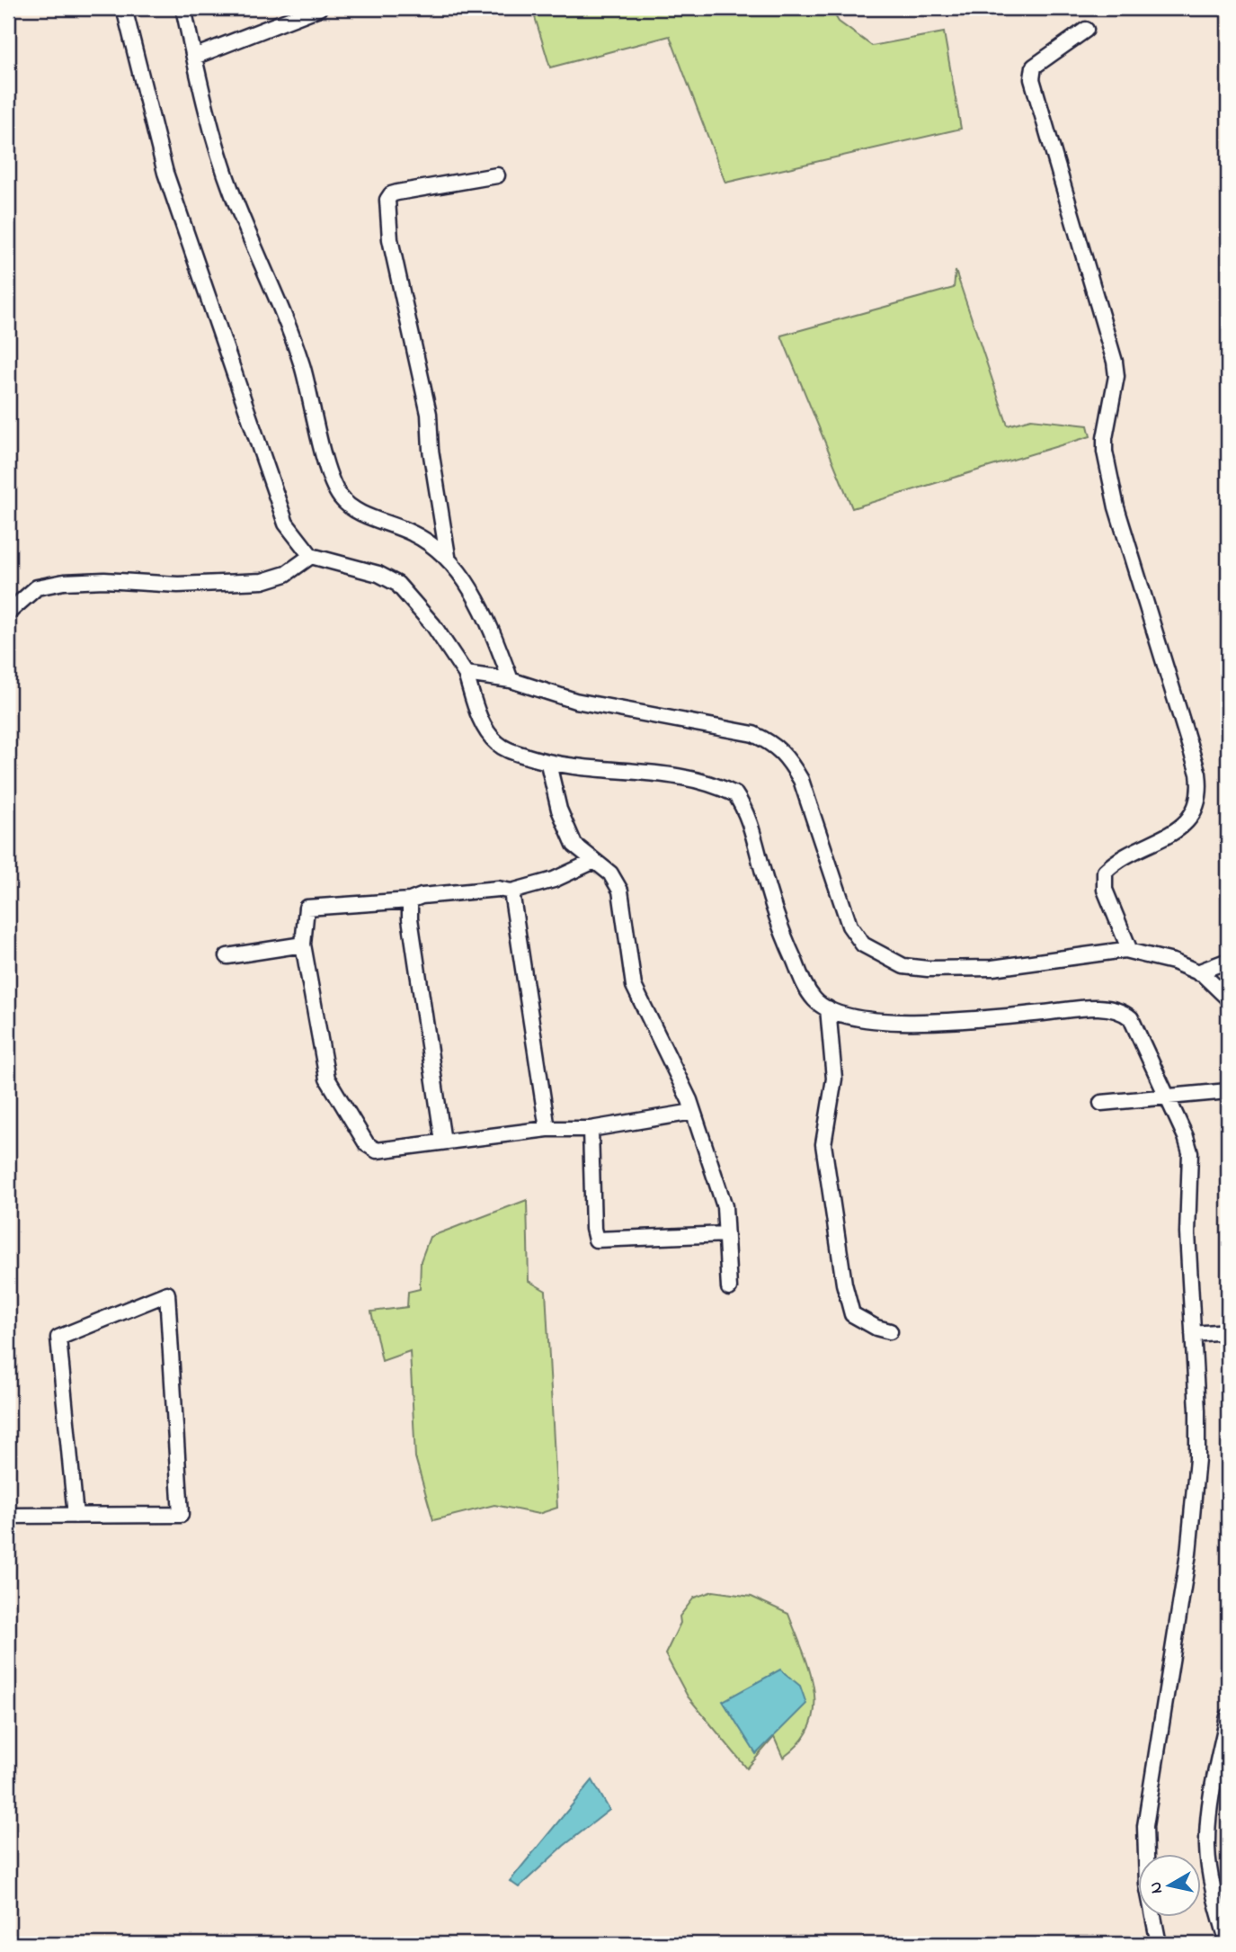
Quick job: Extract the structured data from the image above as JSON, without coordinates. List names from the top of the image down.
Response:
{
  "north": "left"
}
